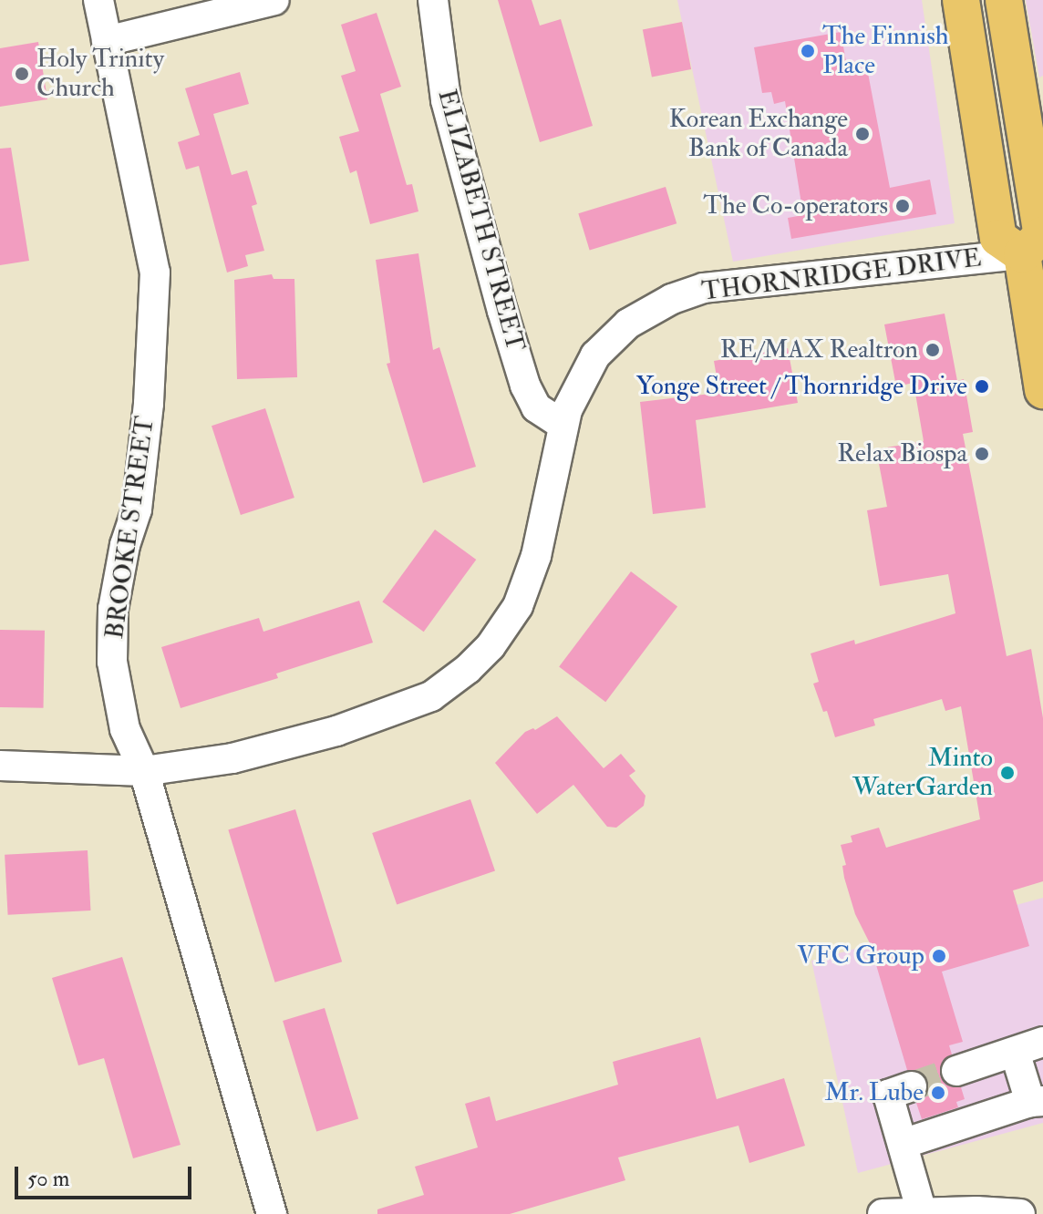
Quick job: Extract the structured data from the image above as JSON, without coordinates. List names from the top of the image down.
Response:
{
  "streets": {
    "street": ["ELIZABETH STREET", "THORNRIDGE DRIVE", "BROOKE STREET"]
  },
  "crossings": [
    ["ELIZABETH STREET", "THORNRIDGE DRIVE"],
    ["THORNRIDGE DRIVE", "BROOKE STREET"]
  ],
  "places": [
    "The Finnish Place",
    "Holy Trinity Church",
    "Korean Exchange Bank of Canada",
    "The Co-operators",
    "RE/MAX Realtron",
    "Yonge Street / Thornridge Drive",
    "Relax Biospa",
    "Minto WaterGarden",
    "VFC Group",
    "Mr. Lube"
  ],
  "scale_bar": "50 m"
}
